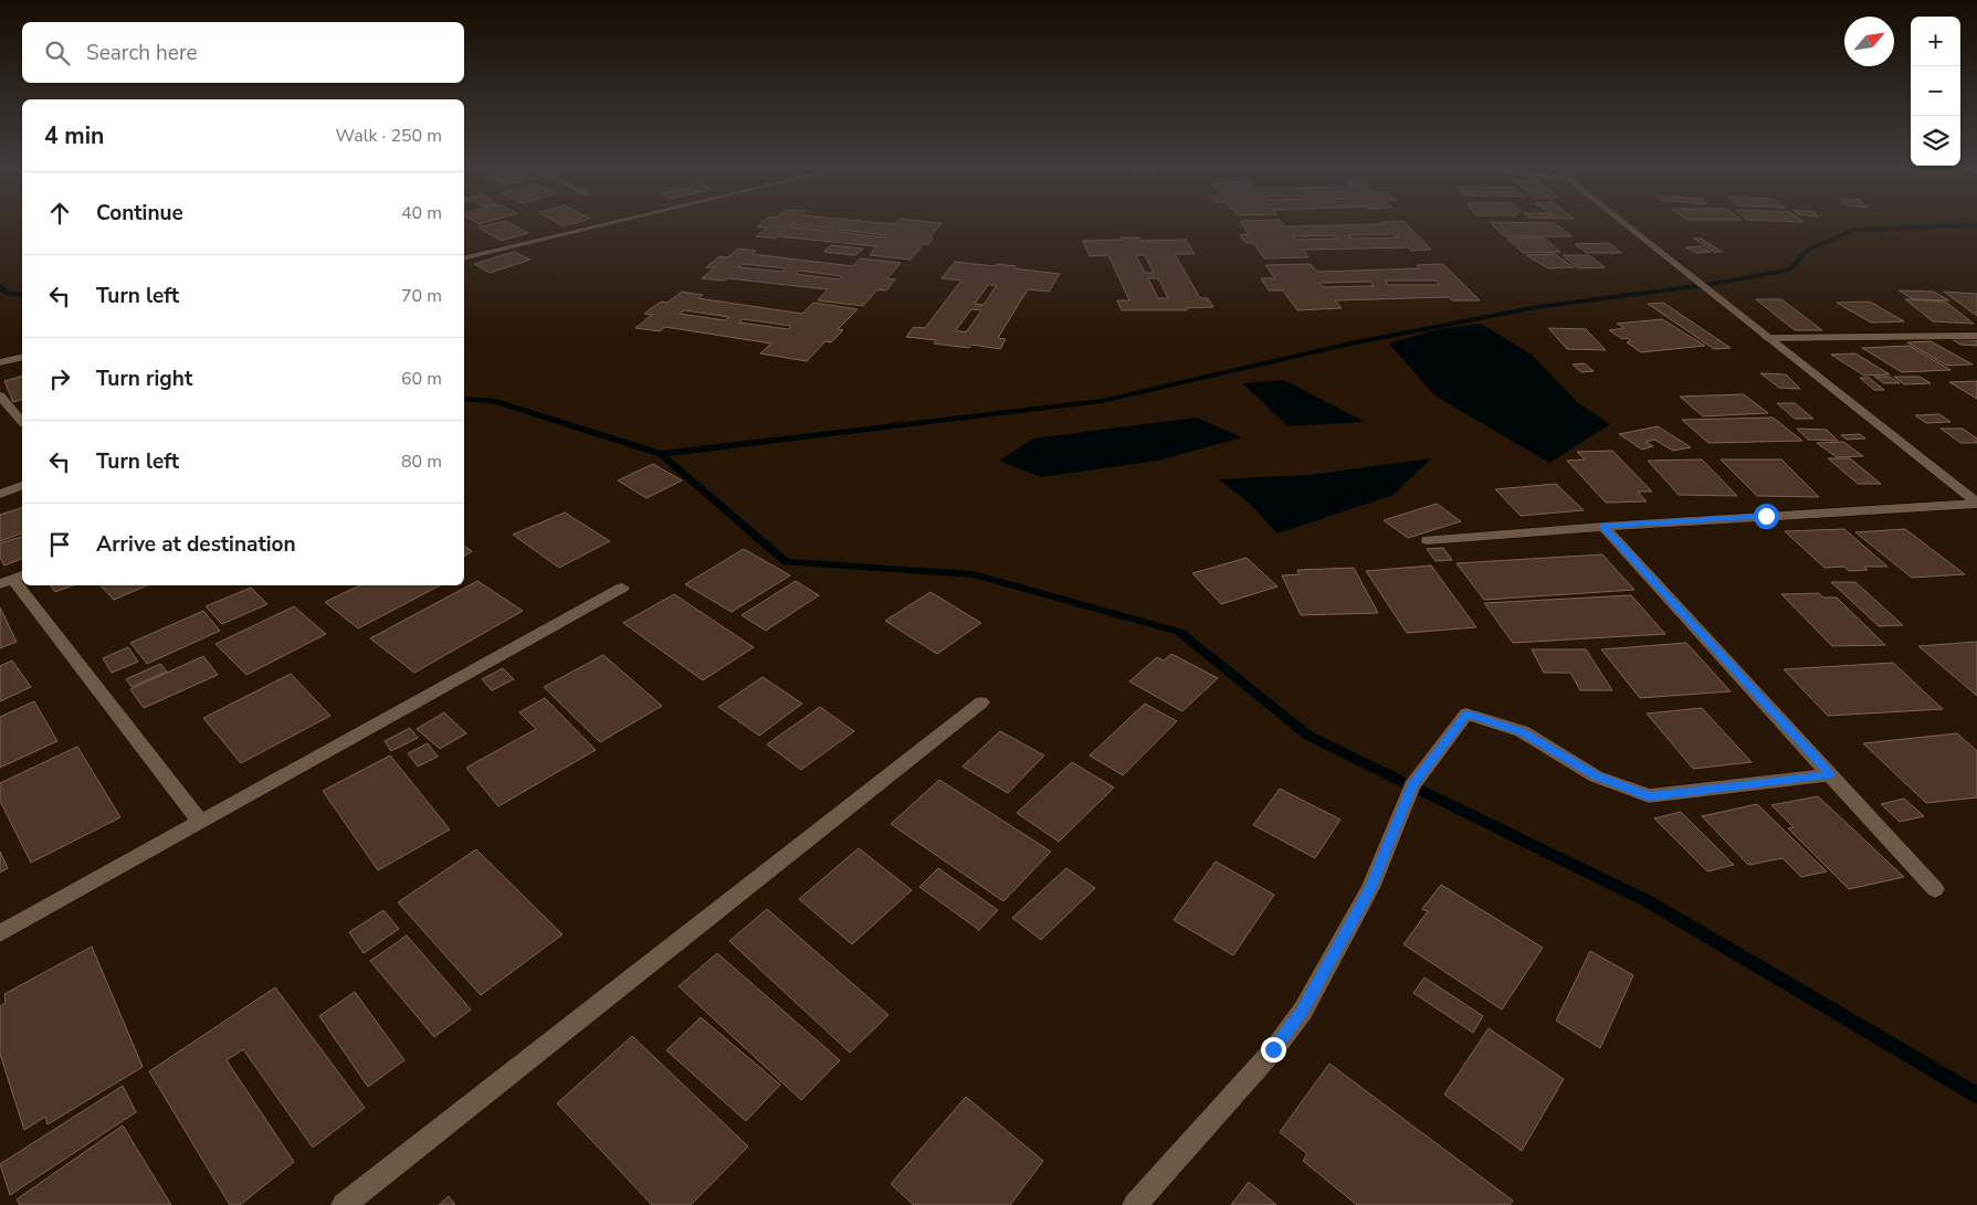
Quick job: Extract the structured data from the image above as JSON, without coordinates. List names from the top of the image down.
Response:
{
  "north": "top right",
  "page": {
    "map_buttons": ["+", "−"],
    "search": "Search here",
    "heading": ["4 min", "Walk · 250 m"],
    "list": [
      ["Continue", "40 m"],
      ["Turn left", "70 m"],
      ["Turn right", "60 m"],
      ["Turn left", "80 m"],
      "Arrive at destination"
    ]
  }
}
